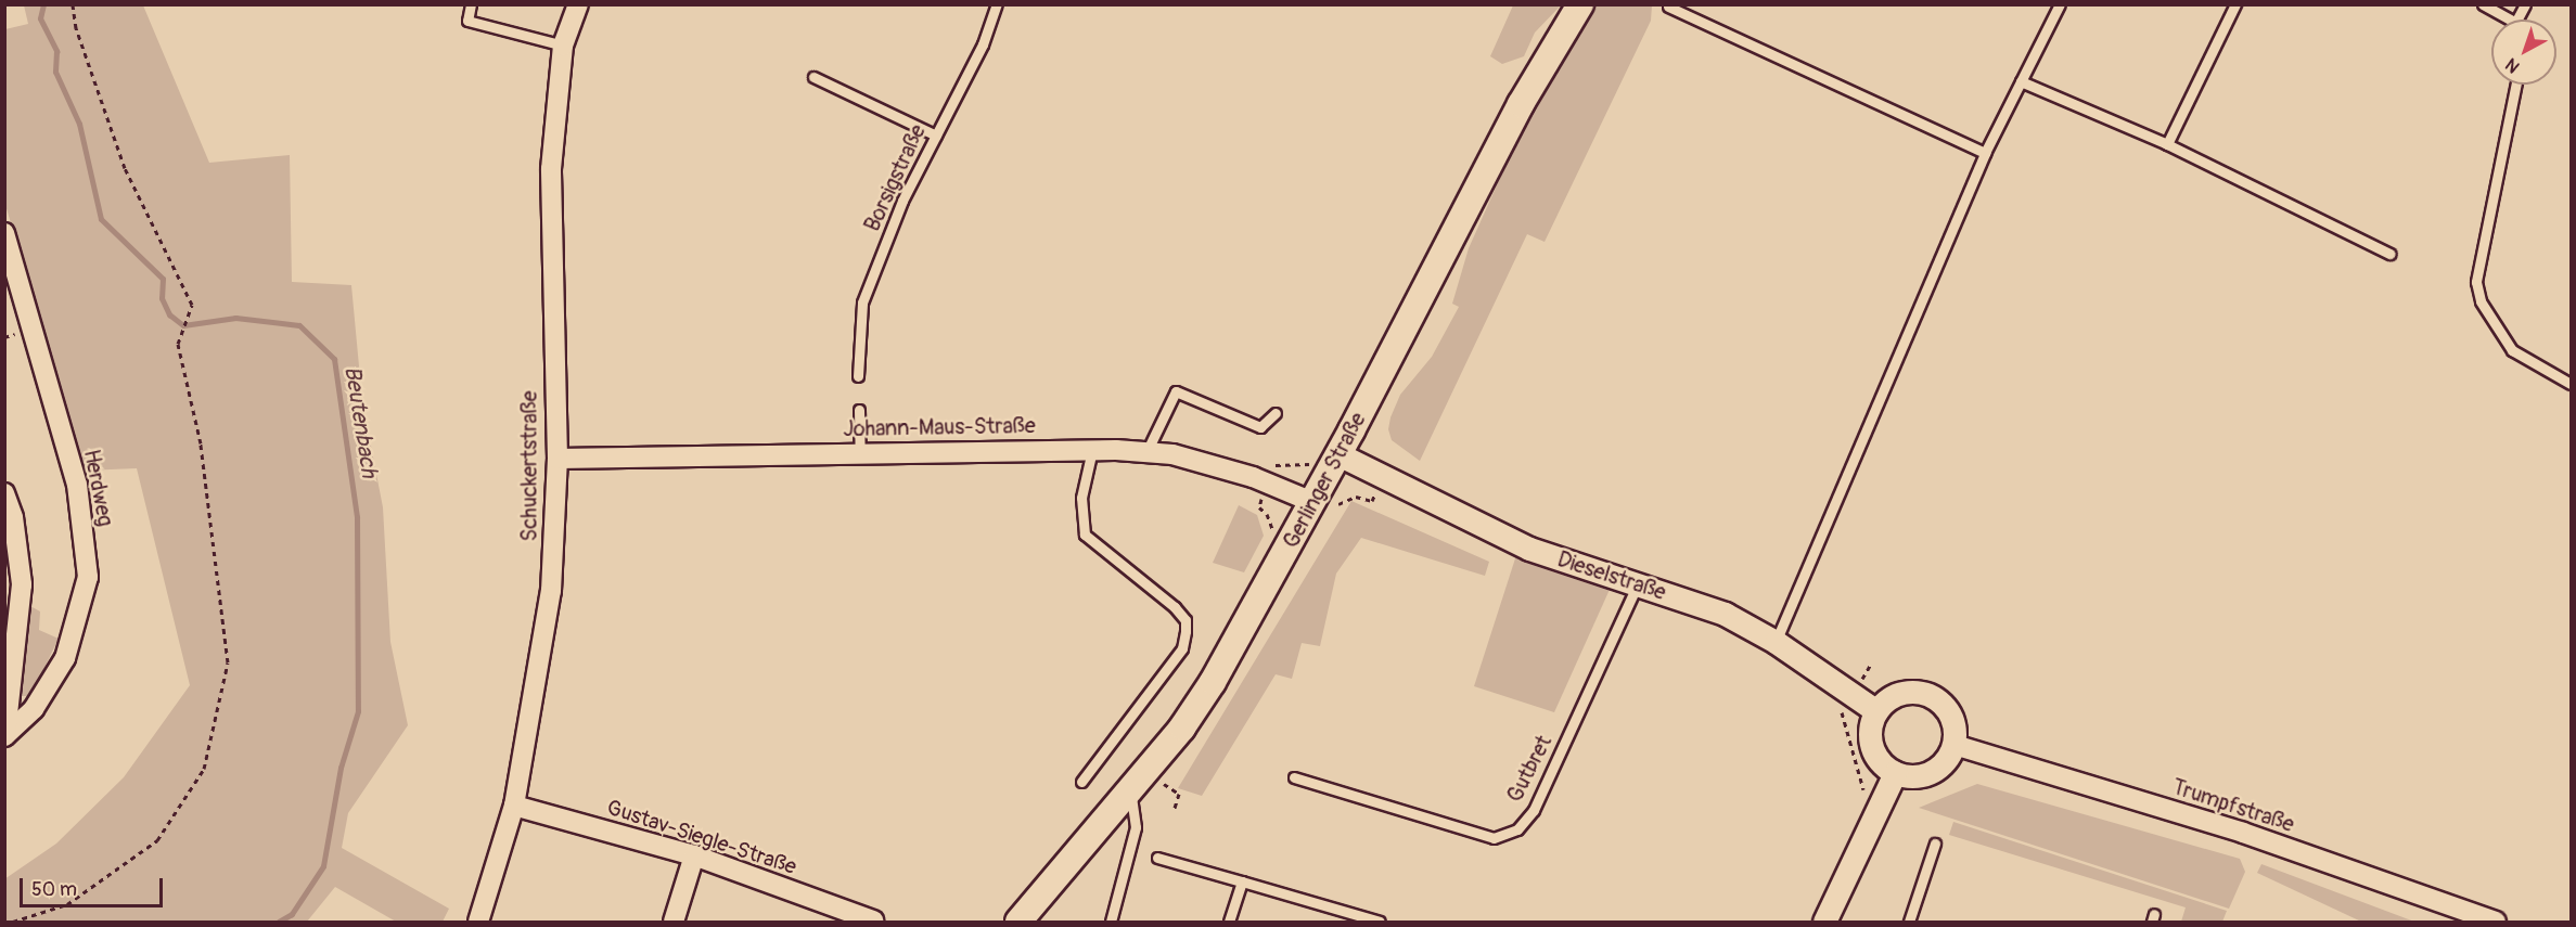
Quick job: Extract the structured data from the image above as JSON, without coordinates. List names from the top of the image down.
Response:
{
  "streets": {
    "main road": ["Gerlinger Straße"],
    "street": [
      "Johann-Maus-Straße",
      "Schuckertstraße",
      "Herdweg",
      "Dieselstraße",
      "Trumpfstraße",
      "Gustav-Siegle-Straße"
    ],
    "lane": ["Borsigstraße", "Gutbret"]
  },
  "crossings": [
    ["Johann-Maus-Straße", "Schuckertstraße"],
    ["Johann-Maus-Straße", "Gerlinger Straße"],
    ["Schuckertstraße", "Gustav-Siegle-Straße"],
    ["Gerlinger Straße", "Dieselstraße"],
    ["Dieselstraße", "Gutbret"],
    ["Dieselstraße", "Trumpfstraße"]
  ],
  "water": ["Beutenbach"],
  "scale_bar": "50 m",
  "north": "bottom left"
}
